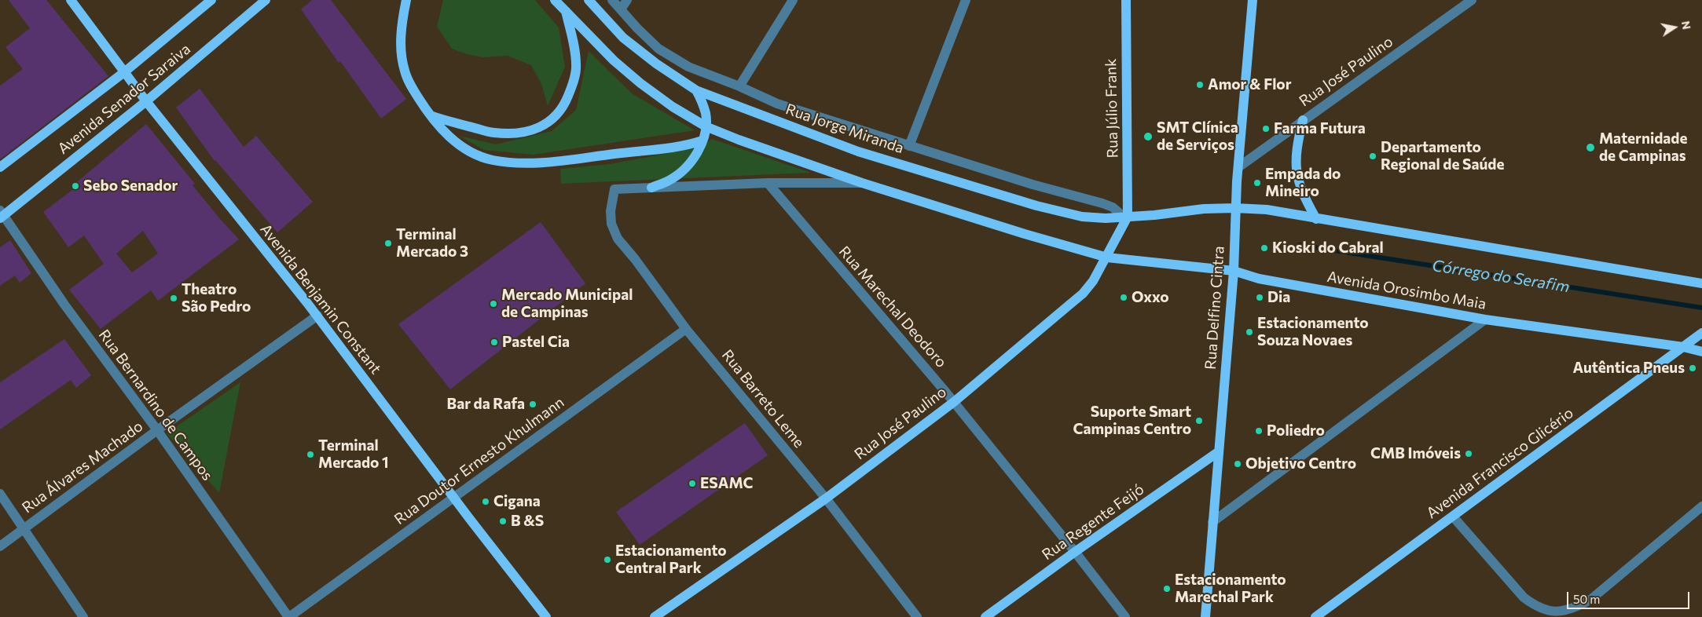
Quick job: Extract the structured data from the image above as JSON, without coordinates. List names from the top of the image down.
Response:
{
  "streets": {
    "main road": [
      "Rua José Paulino",
      "Avenida Senador Saraiva",
      "Rua Júlio Frank",
      "Rua Jorge Miranda",
      "Avenida Orosimbo Maia",
      "Avenida Benjamin Constant",
      "Rua Delfino Cintra",
      "Avenida Francisco Glicério",
      "Rua Regente Feijó"
    ],
    "street": [
      "Rua Marechal Deodoro",
      "Rua Barreto Leme",
      "Rua Bernardino de Campos",
      "Rua Doutor Ernesto Khulmann",
      "Rua Álvares Machado"
    ]
  },
  "crossings": [
    ["Rua José Paulino", "Rua Júlio Frank"],
    ["Rua José Paulino", "Rua Jorge Miranda"],
    ["Rua José Paulino", "Avenida Orosimbo Maia"],
    ["Rua José Paulino", "Rua Marechal Deodoro"],
    ["Rua José Paulino", "Rua Delfino Cintra"],
    ["Rua José Paulino", "Rua Barreto Leme"],
    ["Avenida Senador Saraiva", "Avenida Benjamin Constant"],
    ["Avenida Senador Saraiva", "Rua Bernardino de Campos"],
    ["Rua Júlio Frank", "Rua Jorge Miranda"],
    ["Avenida Orosimbo Maia", "Rua Delfino Cintra"],
    ["Avenida Orosimbo Maia", "Avenida Francisco Glicério"],
    ["Avenida Benjamin Constant", "Rua Doutor Ernesto Khulmann"],
    ["Avenida Benjamin Constant", "Rua Álvares Machado"],
    ["Rua Marechal Deodoro", "Rua Regente Feijó"],
    ["Rua Delfino Cintra", "Rua Regente Feijó"],
    ["Rua Barreto Leme", "Rua Doutor Ernesto Khulmann"],
    ["Rua Bernardino de Campos", "Rua Doutor Ernesto Khulmann"],
    ["Rua Bernardino de Campos", "Rua Álvares Machado"]
  ],
  "water": ["Córrego do Serafim"],
  "places": [
    "Amor & Flor",
    "Farma Futura",
    "SMT Clínica de Serviços",
    "Maternidade de Campinas",
    "Departamento Regional de Saúde",
    "Empada do Mineiro",
    "Sebo Senador",
    "Terminal Mercado 3",
    "Kioski do Cabral",
    "Oxxo",
    "Dia",
    "Theatro São Pedro",
    "Mercado Municipal de Campinas",
    "Estacionamento Souza Novaes",
    "Pastel Cia",
    "Autêntica Pneus",
    "Bar da Rafa",
    "Suporte Smart Campinas Centro",
    "Poliedro",
    "CMB Imóveis",
    "Terminal Mercado 1",
    "Objetivo Centro",
    "ESAMC",
    "Cigana",
    "B &S",
    "Estacionamento Central Park",
    "Estacionamento Marechal Park"
  ],
  "scale_bar": "50 m",
  "north": "right"
}
